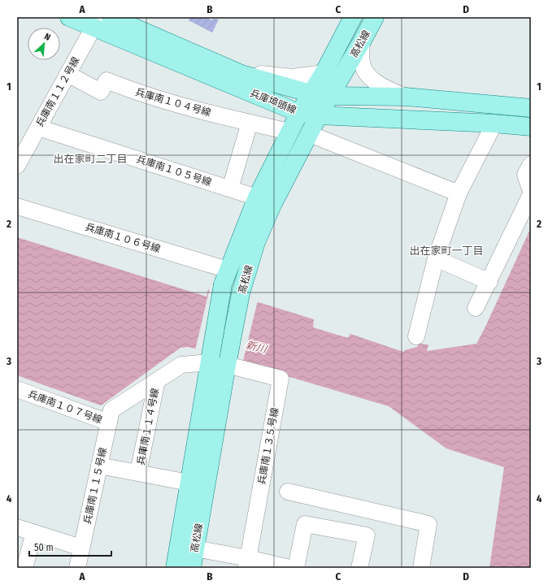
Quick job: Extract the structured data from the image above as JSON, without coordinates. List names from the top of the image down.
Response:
{
  "streets": {
    "main road": ["高松線", "兵庫埠頭線"],
    "street": [
      "兵庫南１１２号線",
      "兵庫南１０４号線",
      "兵庫南１０５号線",
      "兵庫南１０６号線",
      "兵庫南１０７号線",
      "兵庫南１１４号線",
      "兵庫南１３５号線",
      "兵庫南１１５号線"
    ]
  },
  "crossings": [
    ["高松線", "兵庫埠頭線"],
    ["高松線", "兵庫南１０４号線"],
    ["高松線", "兵庫南１０５号線"],
    ["高松線", "兵庫南１０６号線"],
    ["高松線", "兵庫南１０７号線"],
    ["高松線", "兵庫南１３５号線"],
    ["兵庫南１１２号線", "兵庫埠頭線"],
    ["兵庫南１１２号線", "兵庫南１０４号線"],
    ["兵庫南１１２号線", "兵庫南１０５号線"],
    ["兵庫南１０７号線", "兵庫南１１４号線"],
    ["兵庫南１０７号線", "兵庫南１３５号線"],
    ["兵庫南１０７号線", "兵庫南１１５号線"]
  ],
  "districts": ["出在家町二丁目", "出在家町一丁目"],
  "water": ["新川"],
  "scale_bar": "50 m",
  "north": "top right",
  "grid": {
    "columns": [
      "A",
      "B",
      "C",
      "D"
    ],
    "rows": [
      "1",
      "2",
      "3",
      "4"
    ]
  }
}
